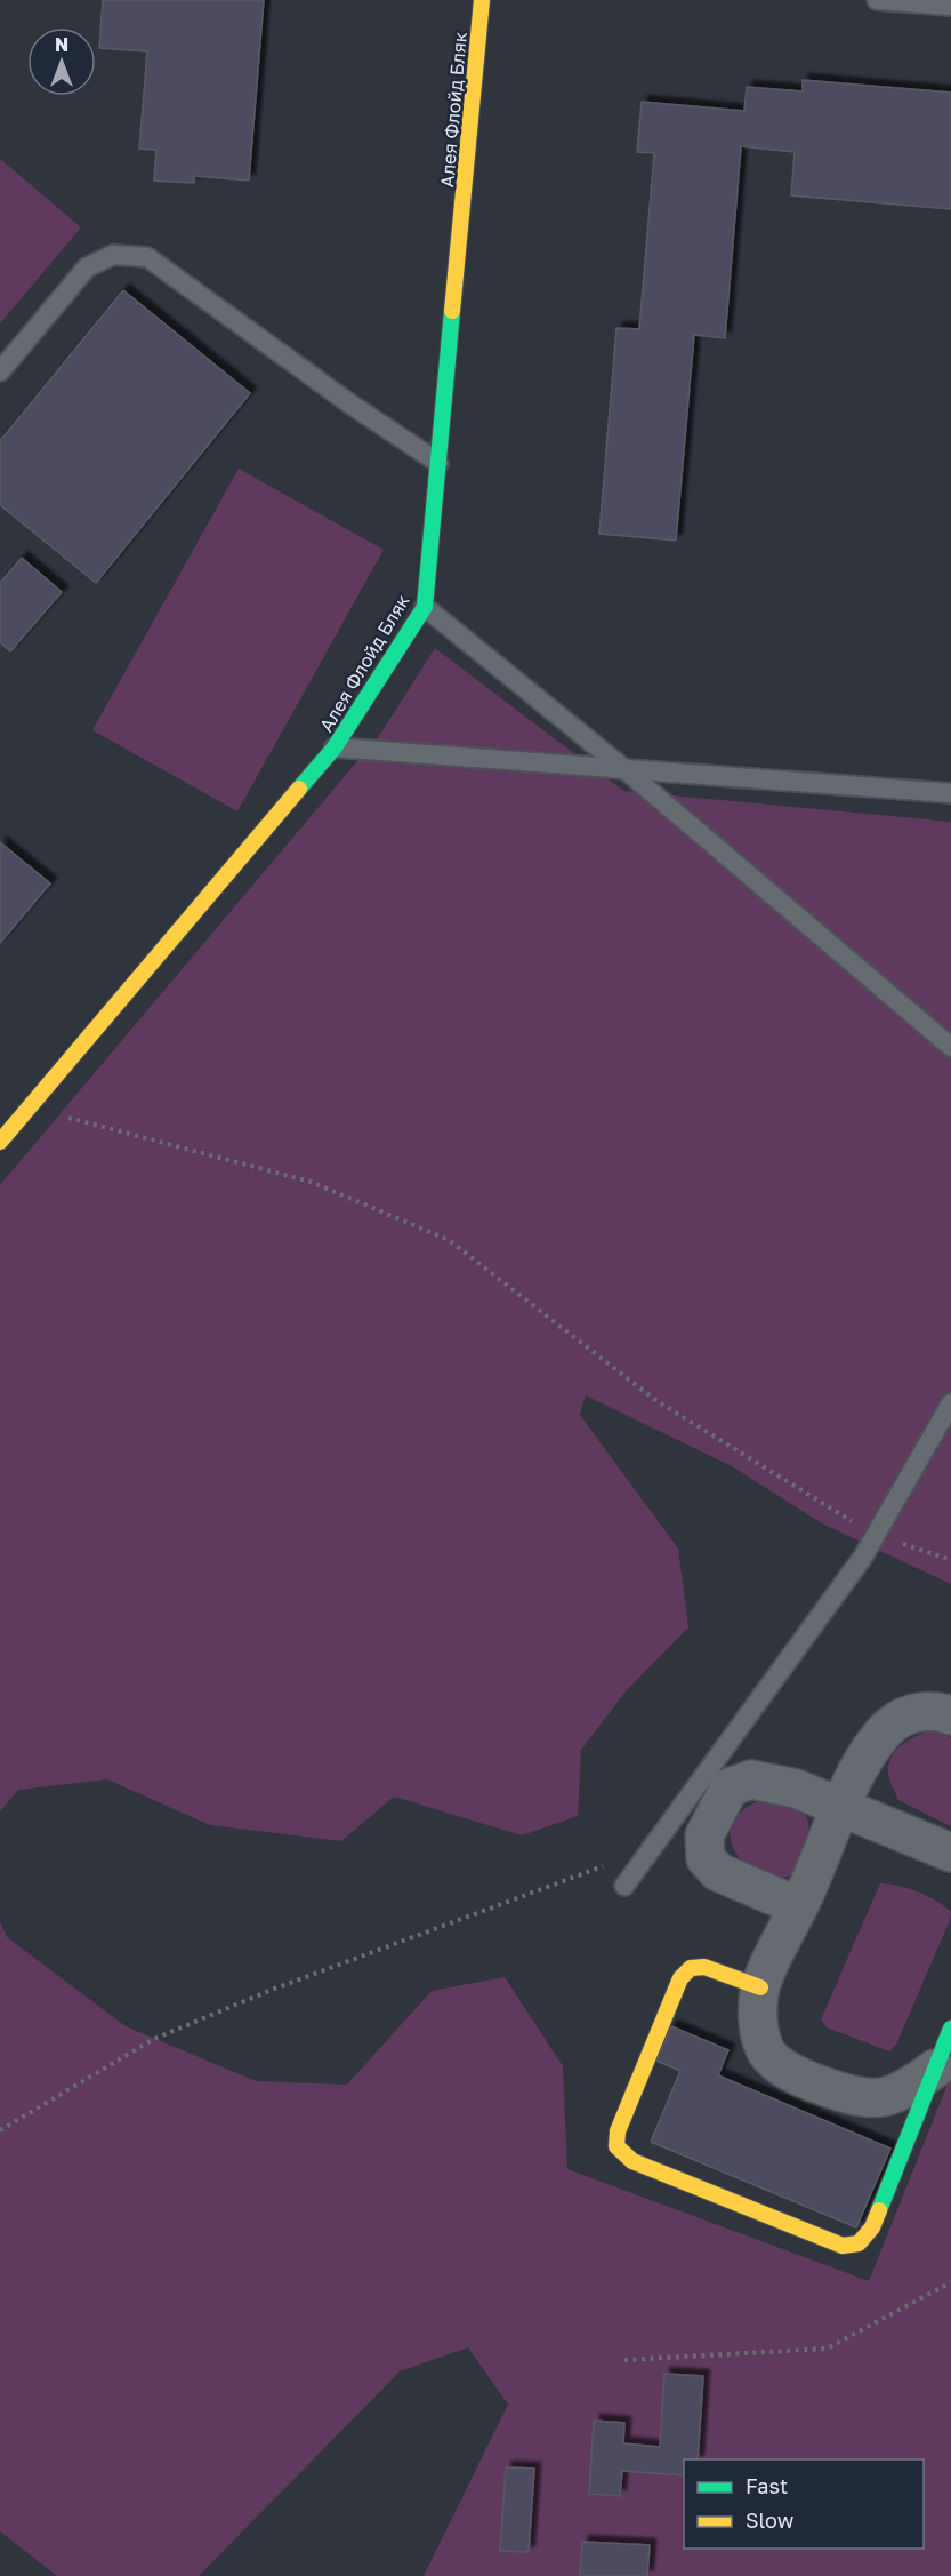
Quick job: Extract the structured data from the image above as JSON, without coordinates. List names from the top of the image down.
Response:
{
  "streets": {
    "street": ["Алея Флойд Бляк"]
  },
  "legend": ["Fast", "Slow"],
  "north": "top"
}
